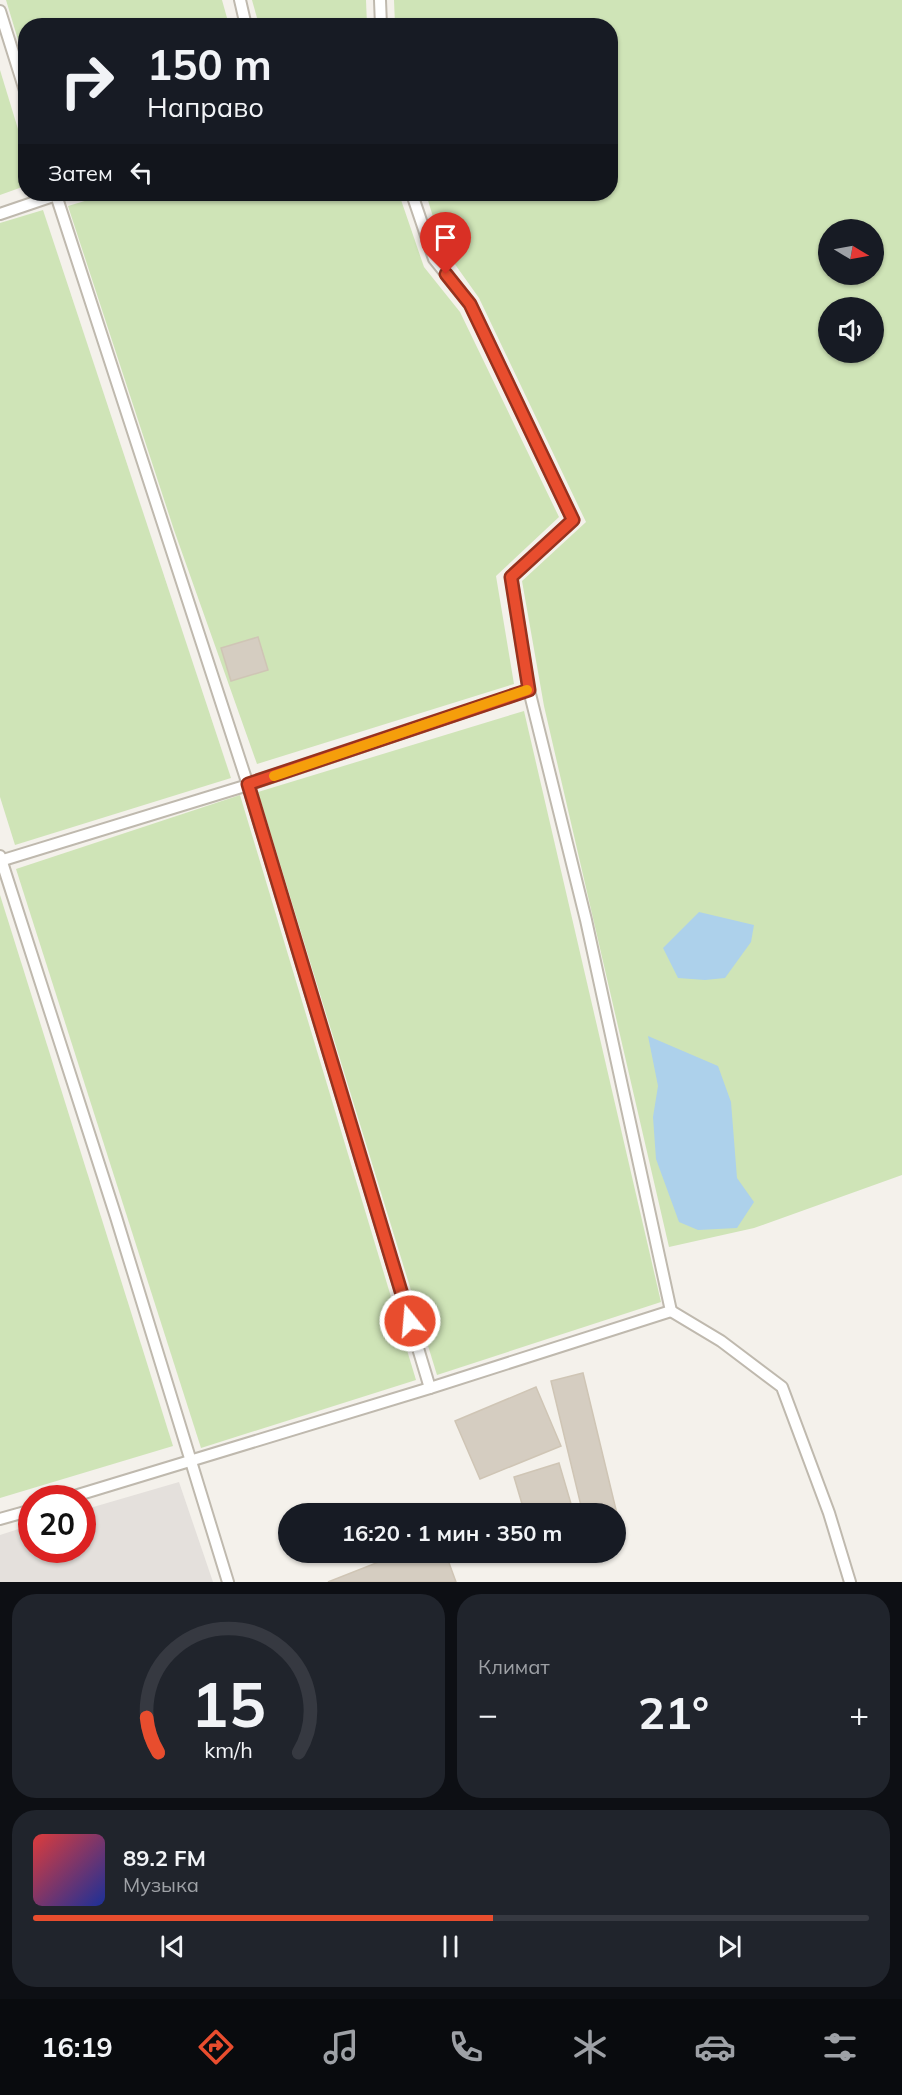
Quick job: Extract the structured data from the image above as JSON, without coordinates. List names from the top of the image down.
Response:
{
  "north": "right",
  "page": {
    "turn": ["150 m", "Направо"],
    "then": "Затем",
    "limit": "20",
    "trip": "16:20 · 1 мин · 350 m",
    "tile": "Климат",
    "heat": ["−", "21°", "+"],
    "song": ["89.2 FM", "Музыка"],
    "tabs": "16:19",
    "gauge": ["15", "km/h"]
  }
}
